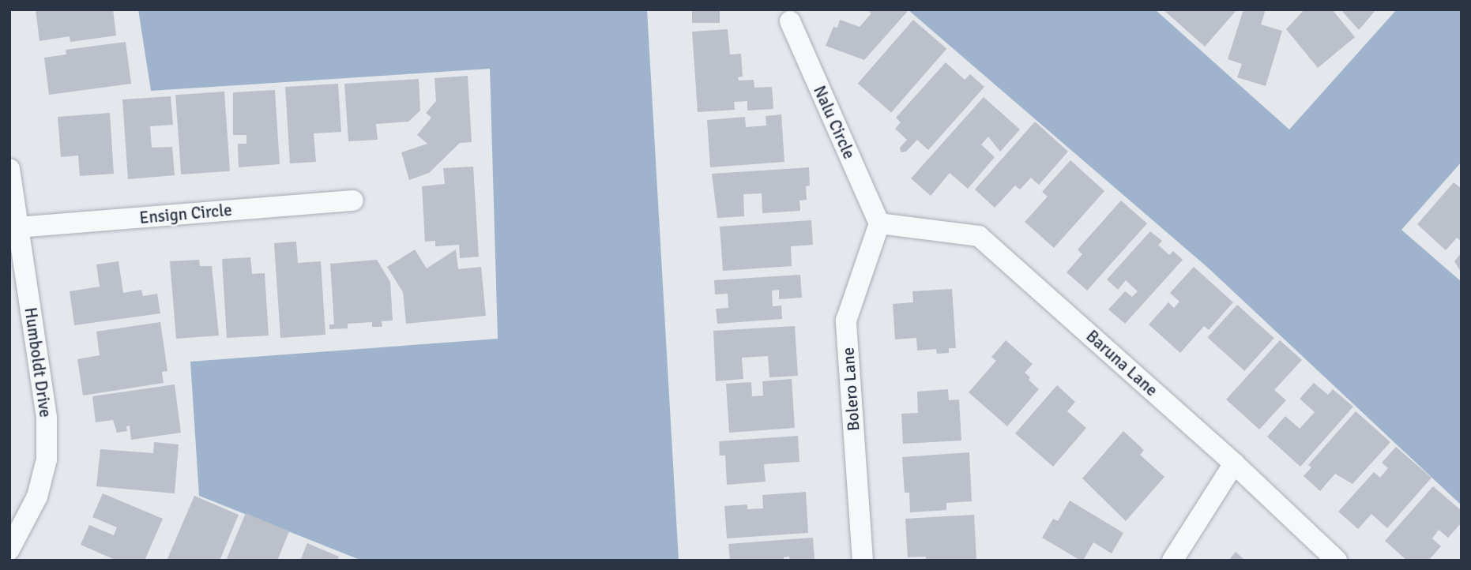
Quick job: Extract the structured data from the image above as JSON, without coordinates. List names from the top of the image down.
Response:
{
  "streets": {
    "street": [
      "Nalu Circle",
      "Ensign Circle",
      "Humboldt Drive",
      "Baruna Lane",
      "Bolero Lane"
    ]
  },
  "crossings": [
    ["Nalu Circle", "Baruna Lane"],
    ["Nalu Circle", "Bolero Lane"],
    ["Ensign Circle", "Humboldt Drive"],
    ["Baruna Lane", "Bolero Lane"]
  ]
}
